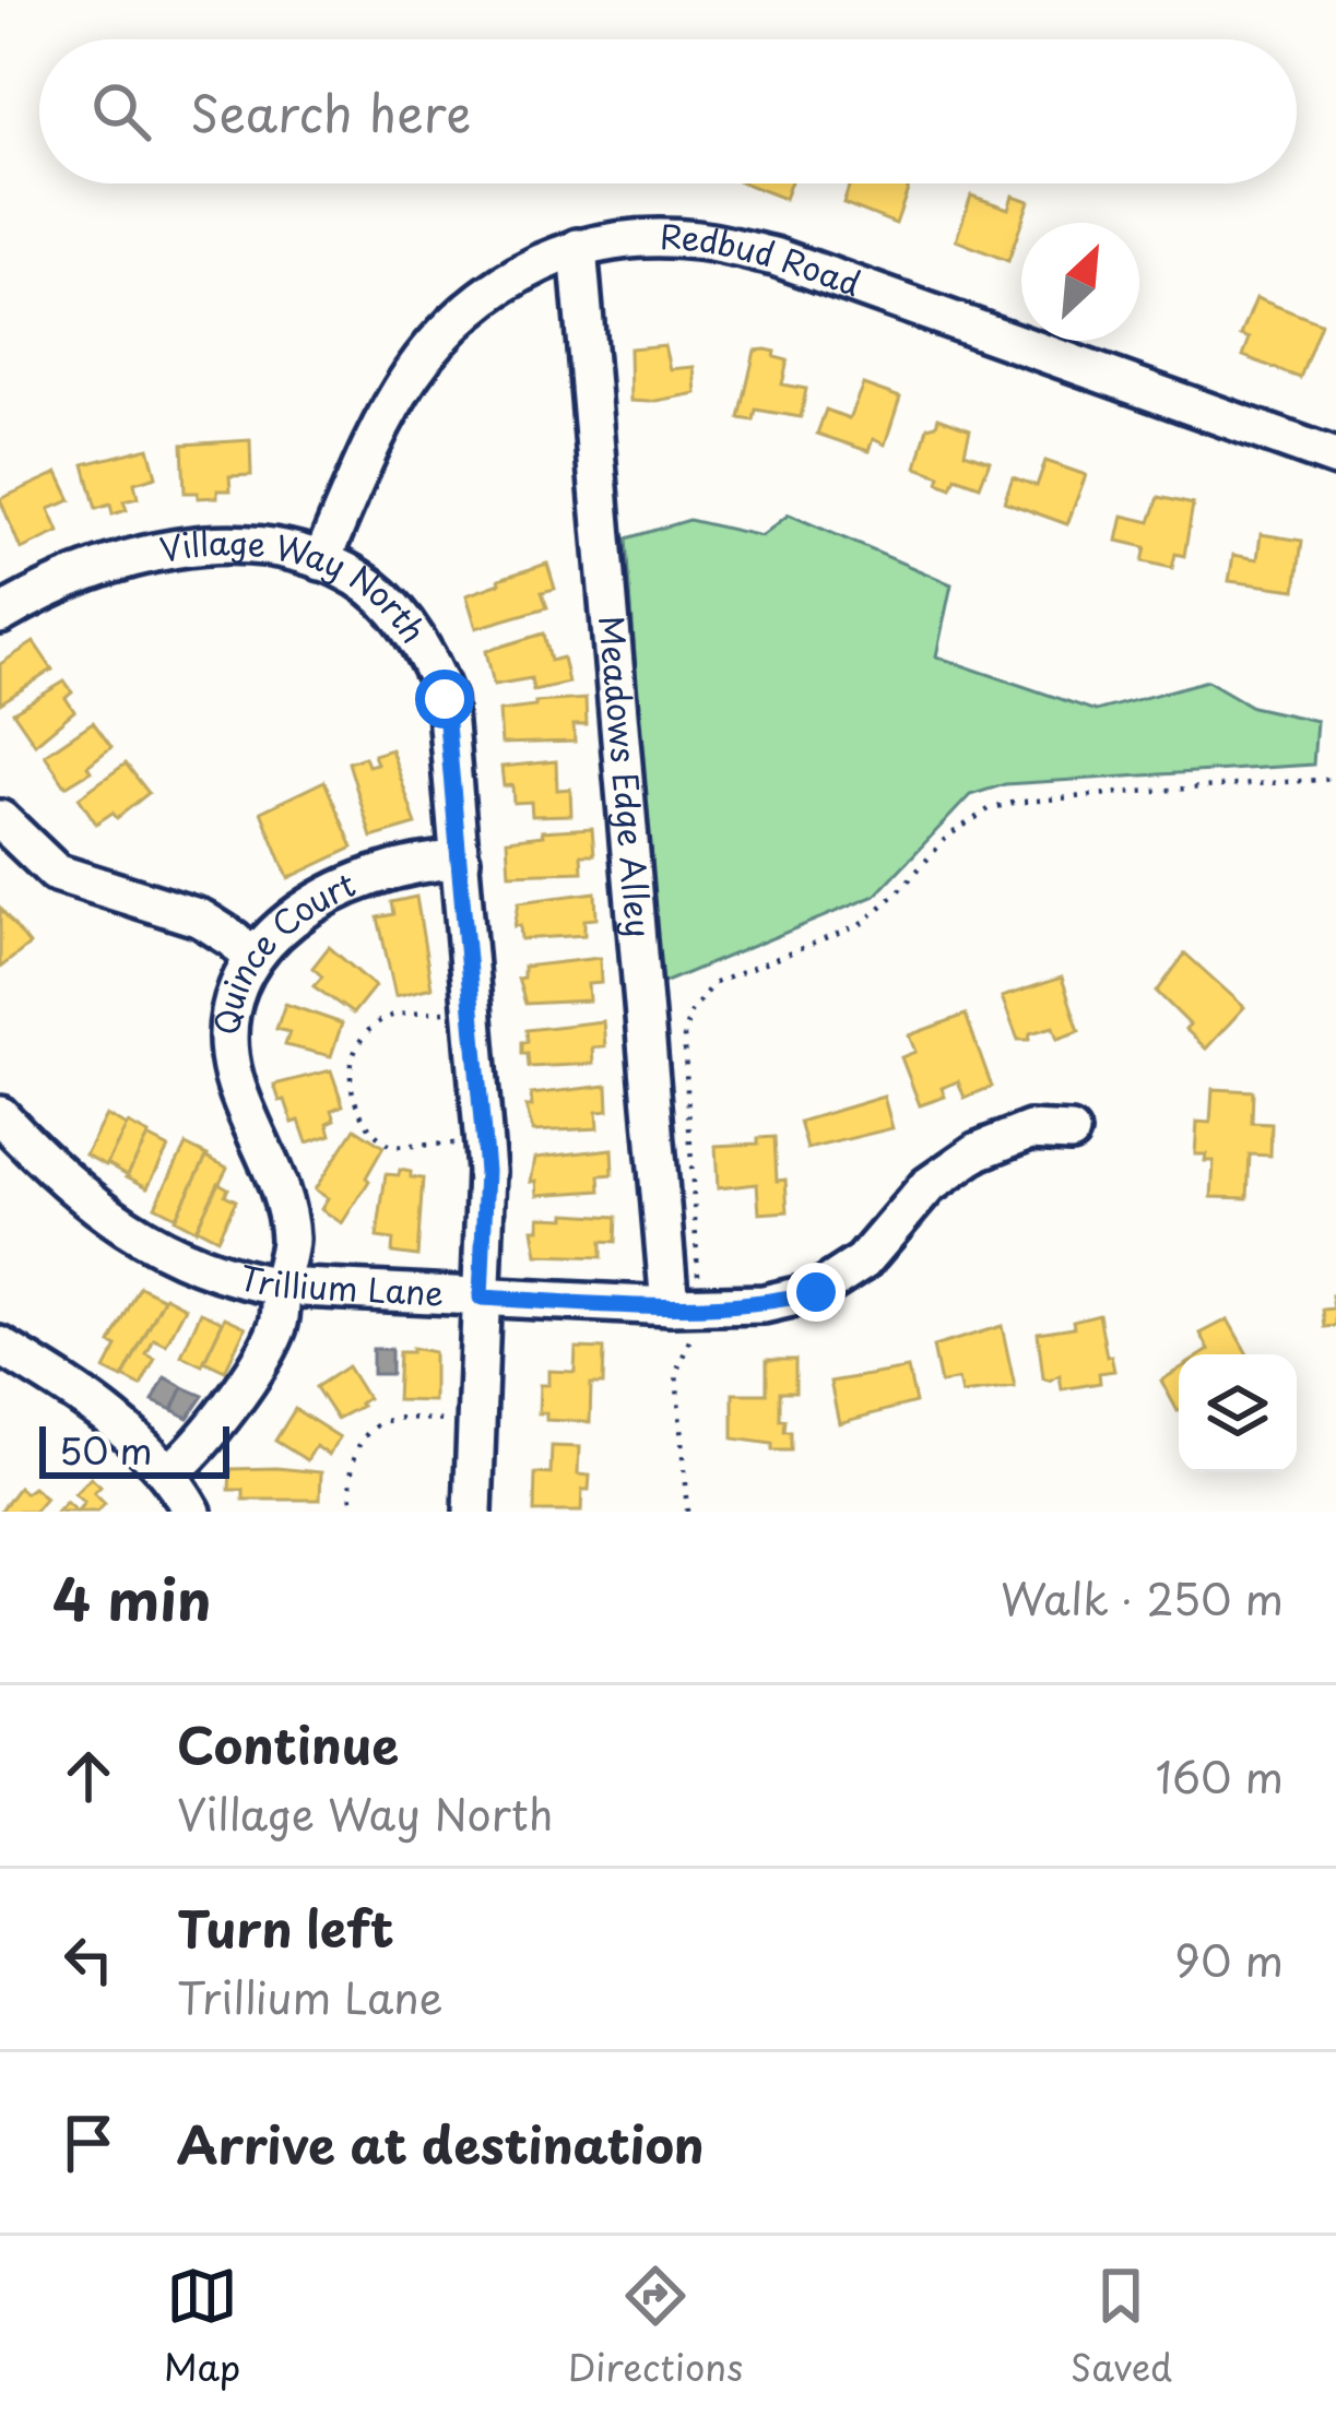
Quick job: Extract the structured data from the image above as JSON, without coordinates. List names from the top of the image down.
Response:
{
  "streets": {
    "street": [
      "Redbud Road",
      "Village Way North",
      "Meadows Edge Alley",
      "Quince Court",
      "Trillium Lane"
    ]
  },
  "crossings": [
    ["Redbud Road", "Village Way North"],
    ["Redbud Road", "Meadows Edge Alley"],
    ["Village Way North", "Quince Court"],
    ["Village Way North", "Trillium Lane"],
    ["Meadows Edge Alley", "Trillium Lane"],
    ["Quince Court", "Trillium Lane"]
  ],
  "scale_bar": "50 m",
  "north": "top right",
  "page": {
    "search": "Search here",
    "scale": "50 m",
    "heading": ["4 min", "Walk · 250 m"],
    "list": [
      ["Continue", "Village Way North", "160 m"],
      ["Turn left", "Trillium Lane", "90 m"],
      "Arrive at destination"
    ],
    "nav": ["Map", "Directions", "Saved"]
  }
}
